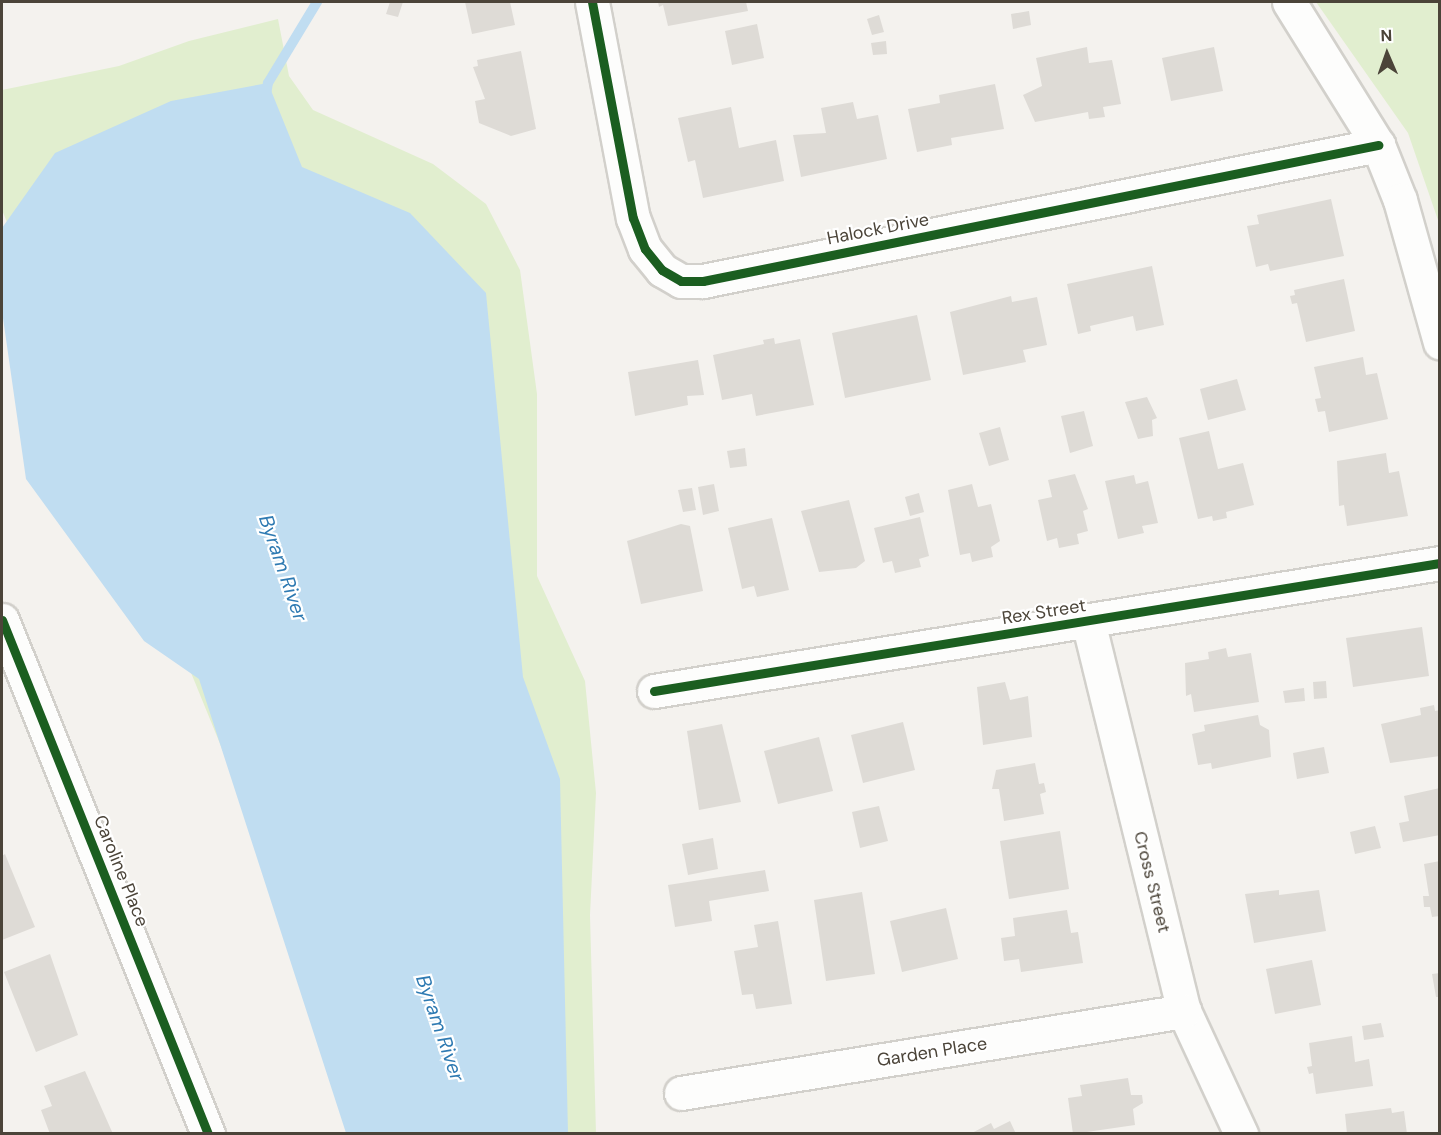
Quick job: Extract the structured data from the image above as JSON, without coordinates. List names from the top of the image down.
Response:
{
  "streets": {
    "street": [
      "Halock Drive",
      "Rex Street",
      "Caroline Place",
      "Cross Street",
      "Garden Place"
    ]
  },
  "crossings": [
    ["Rex Street", "Cross Street"],
    ["Cross Street", "Garden Place"]
  ],
  "water": ["Byram River"],
  "north": "top"
}
